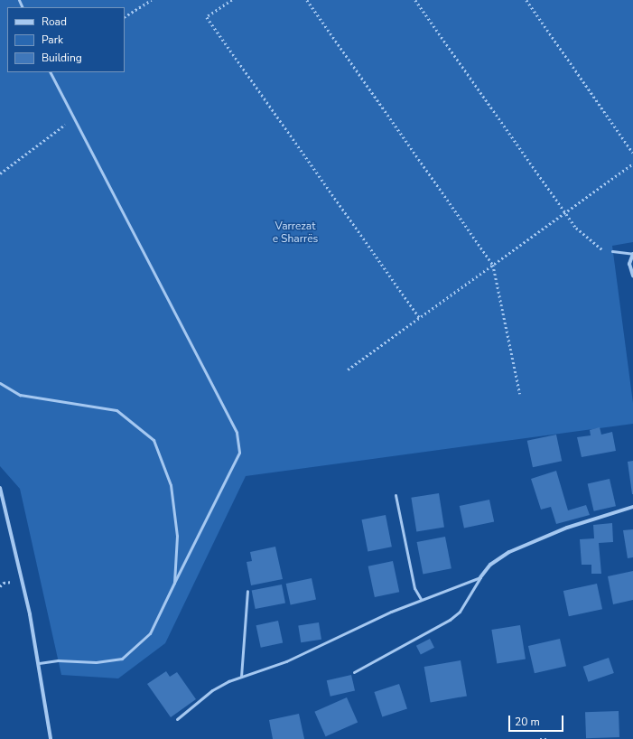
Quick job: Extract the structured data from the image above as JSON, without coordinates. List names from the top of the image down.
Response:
{
  "parks": ["Varrezat e Sharrës"],
  "legend": ["Road", "Park", "Building"],
  "scale_bar": "20 m"
}
